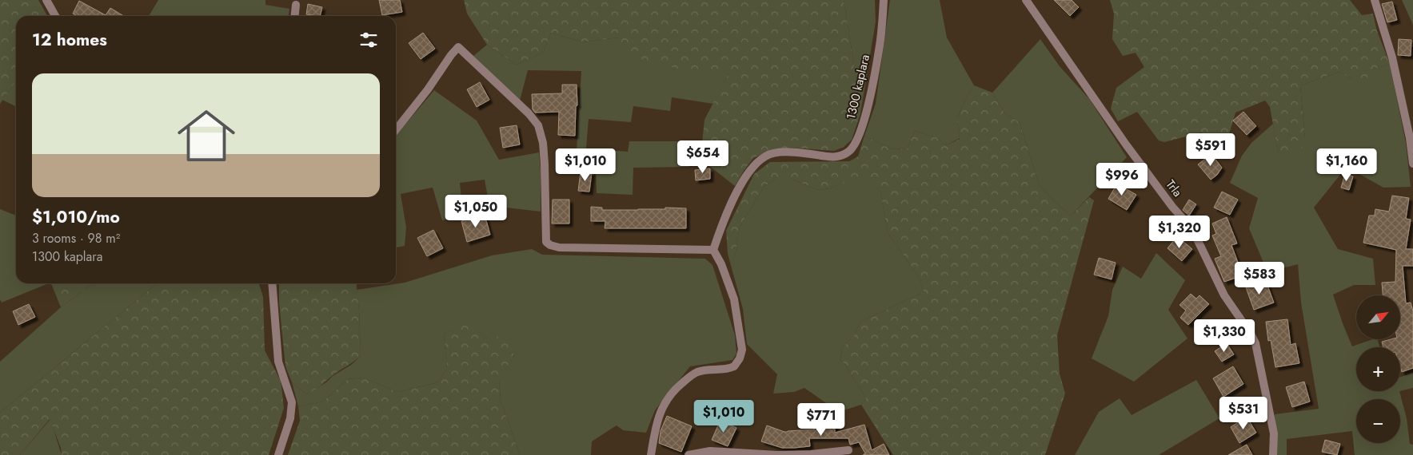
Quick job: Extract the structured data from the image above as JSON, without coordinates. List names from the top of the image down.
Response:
{
  "streets": {
    "street": ["1300 kaplara", "Trla"]
  },
  "north": "top right",
  "page": {
    "heading": "12 homes",
    "list": [
      {
        "name": "$1,010/mo",
        "note": "3 rooms · 98 m² · 1300 kaplara"
      }
    ],
    "price": [
      "$591",
      "$654",
      "$1,010",
      "$1,160",
      "$996",
      "$1,050",
      "$1,320",
      "$583",
      "$1,330",
      "$531",
      "$1,010",
      "$771"
    ],
    "map_buttons": ["+", "−"]
  }
}
